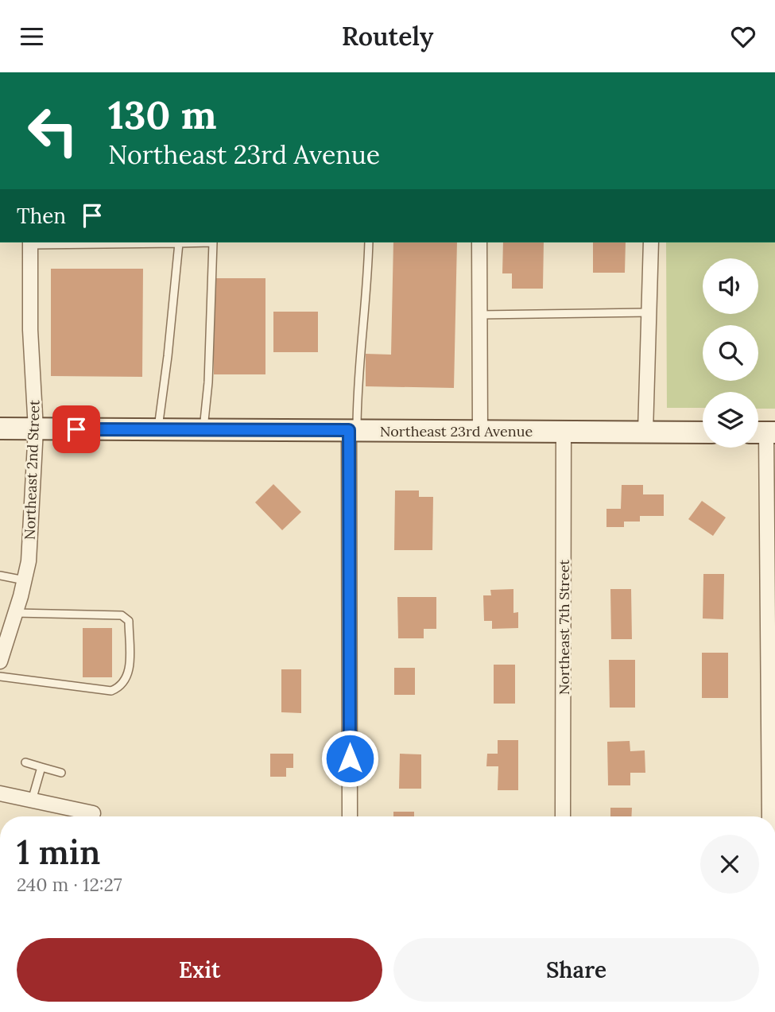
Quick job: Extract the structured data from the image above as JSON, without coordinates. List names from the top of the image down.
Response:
{
  "streets": {
    "main road": ["Northeast 23rd Avenue"],
    "street": ["Northeast 2nd Street", "Northeast 7th Street"]
  },
  "crossings": [
    ["Northeast 23rd Avenue", "Northeast 2nd Street"],
    ["Northeast 23rd Avenue", "Northeast 7th Street"]
  ],
  "page": {
    "header": "Routely",
    "turn": ["130 m", "Northeast 23rd Avenue"],
    "then": "Then",
    "heading": ["1 min", "240 m · 12:27"],
    "buttons": ["Exit", "Share"]
  }
}
